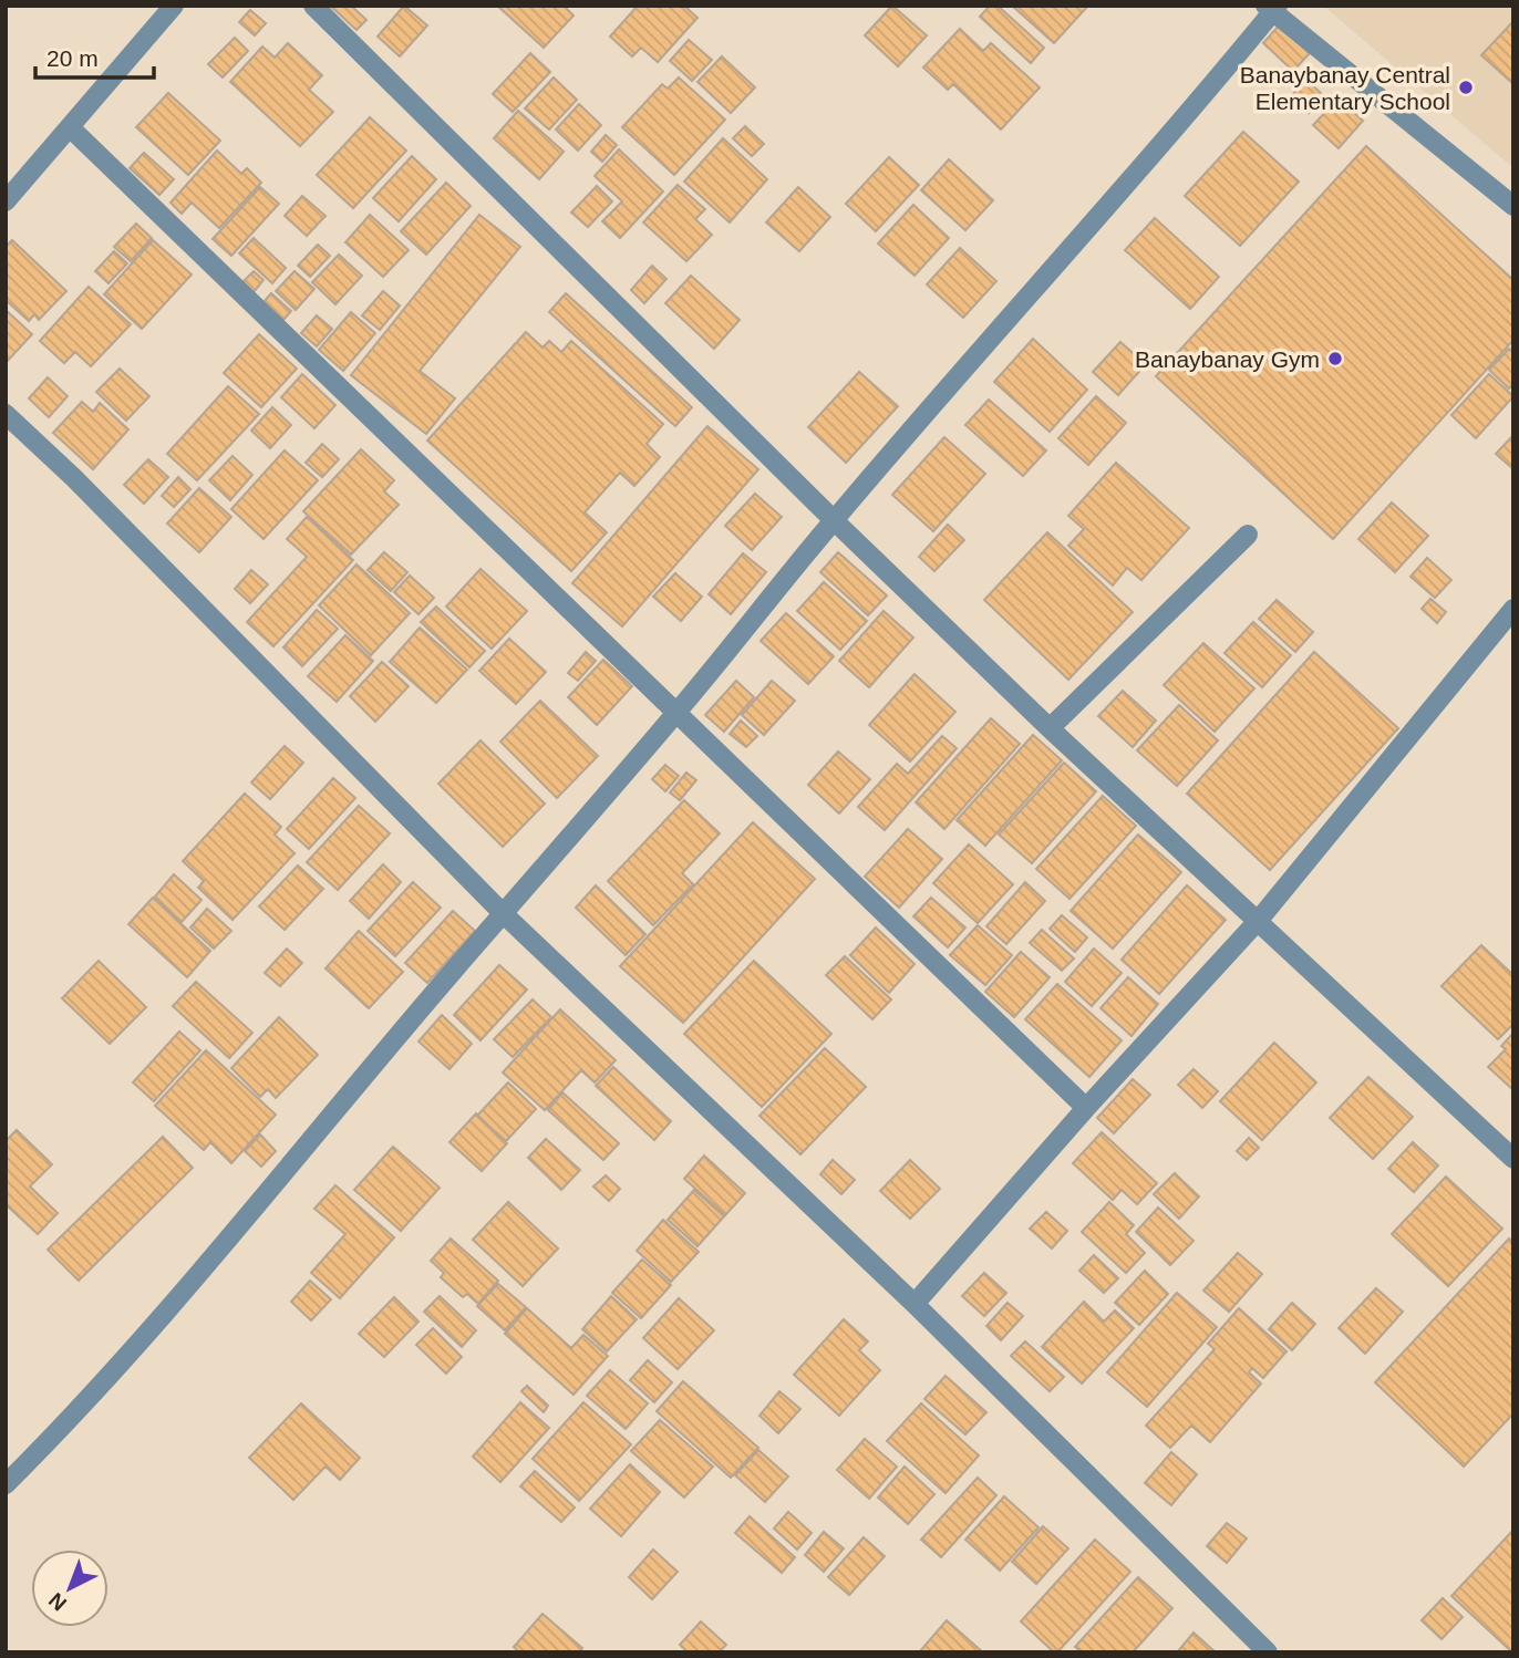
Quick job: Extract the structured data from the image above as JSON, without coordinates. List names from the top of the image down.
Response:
{
  "places": ["Banaybanay Central Elementary School", "Banaybanay Gym"],
  "scale_bar": "20 m",
  "north": "bottom left"
}
